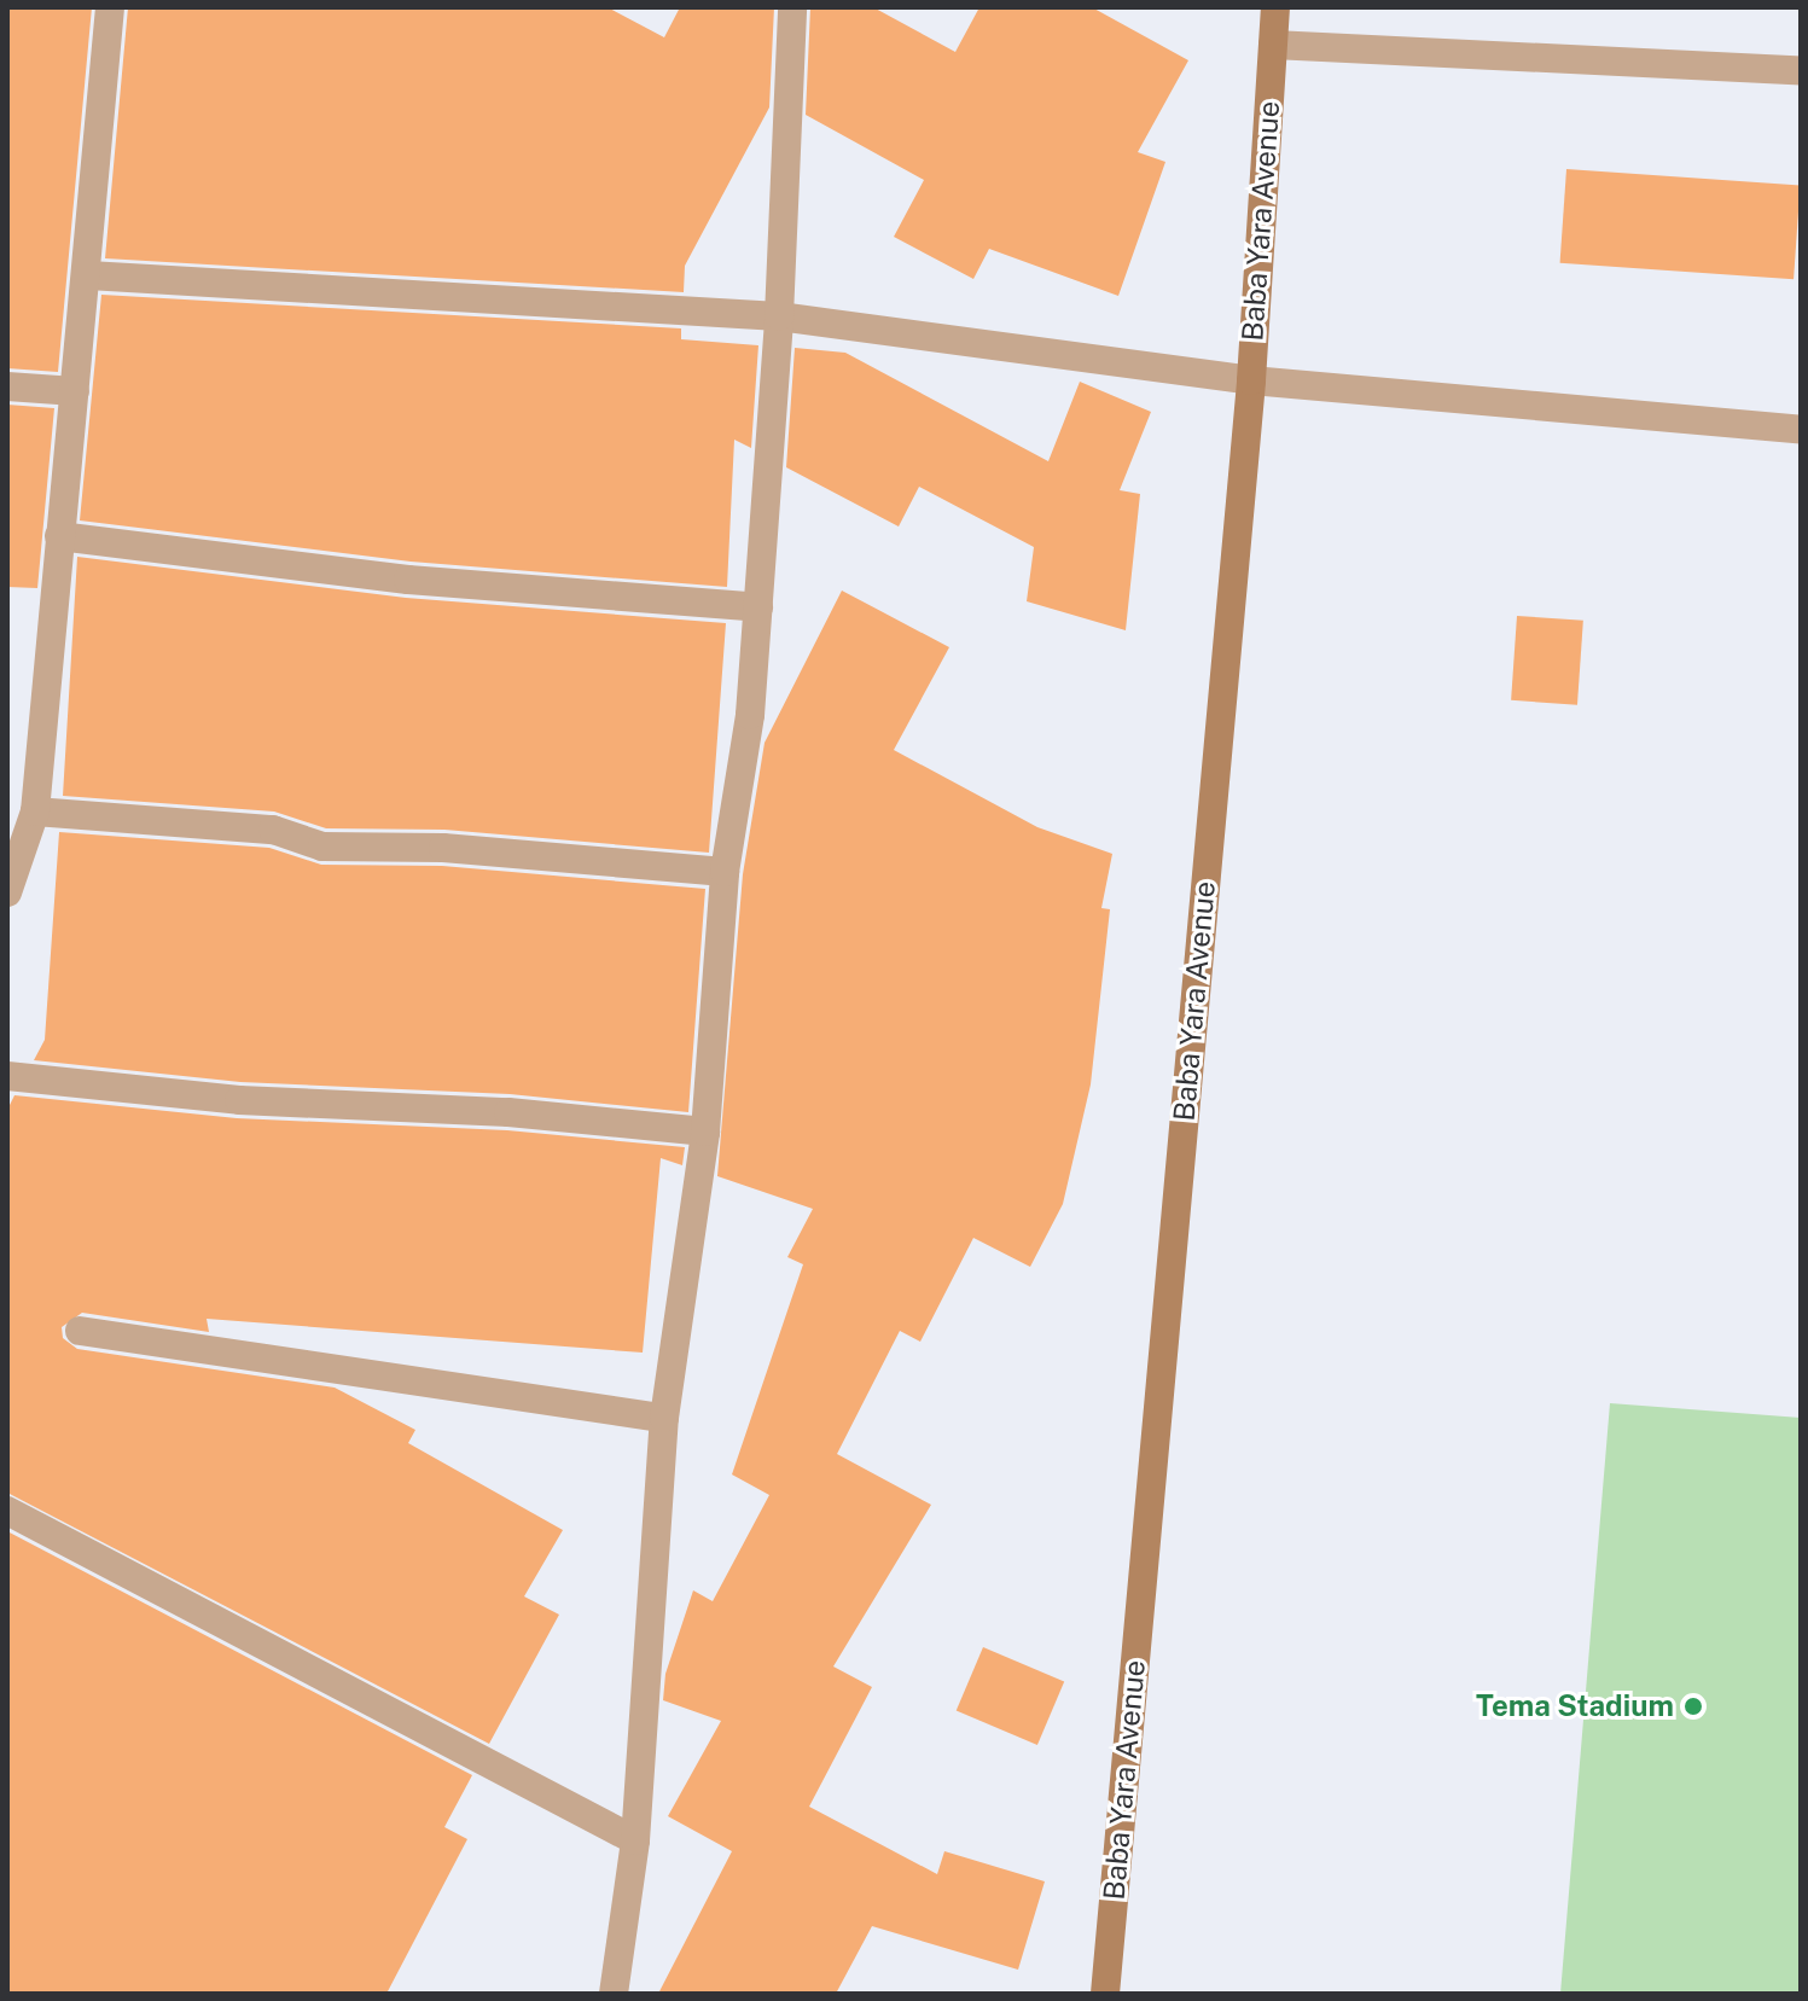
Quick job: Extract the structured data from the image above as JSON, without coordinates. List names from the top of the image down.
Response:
{
  "streets": {
    "main road": ["Baba Yara Avenue"]
  },
  "places": ["Tema Stadium"]
}
